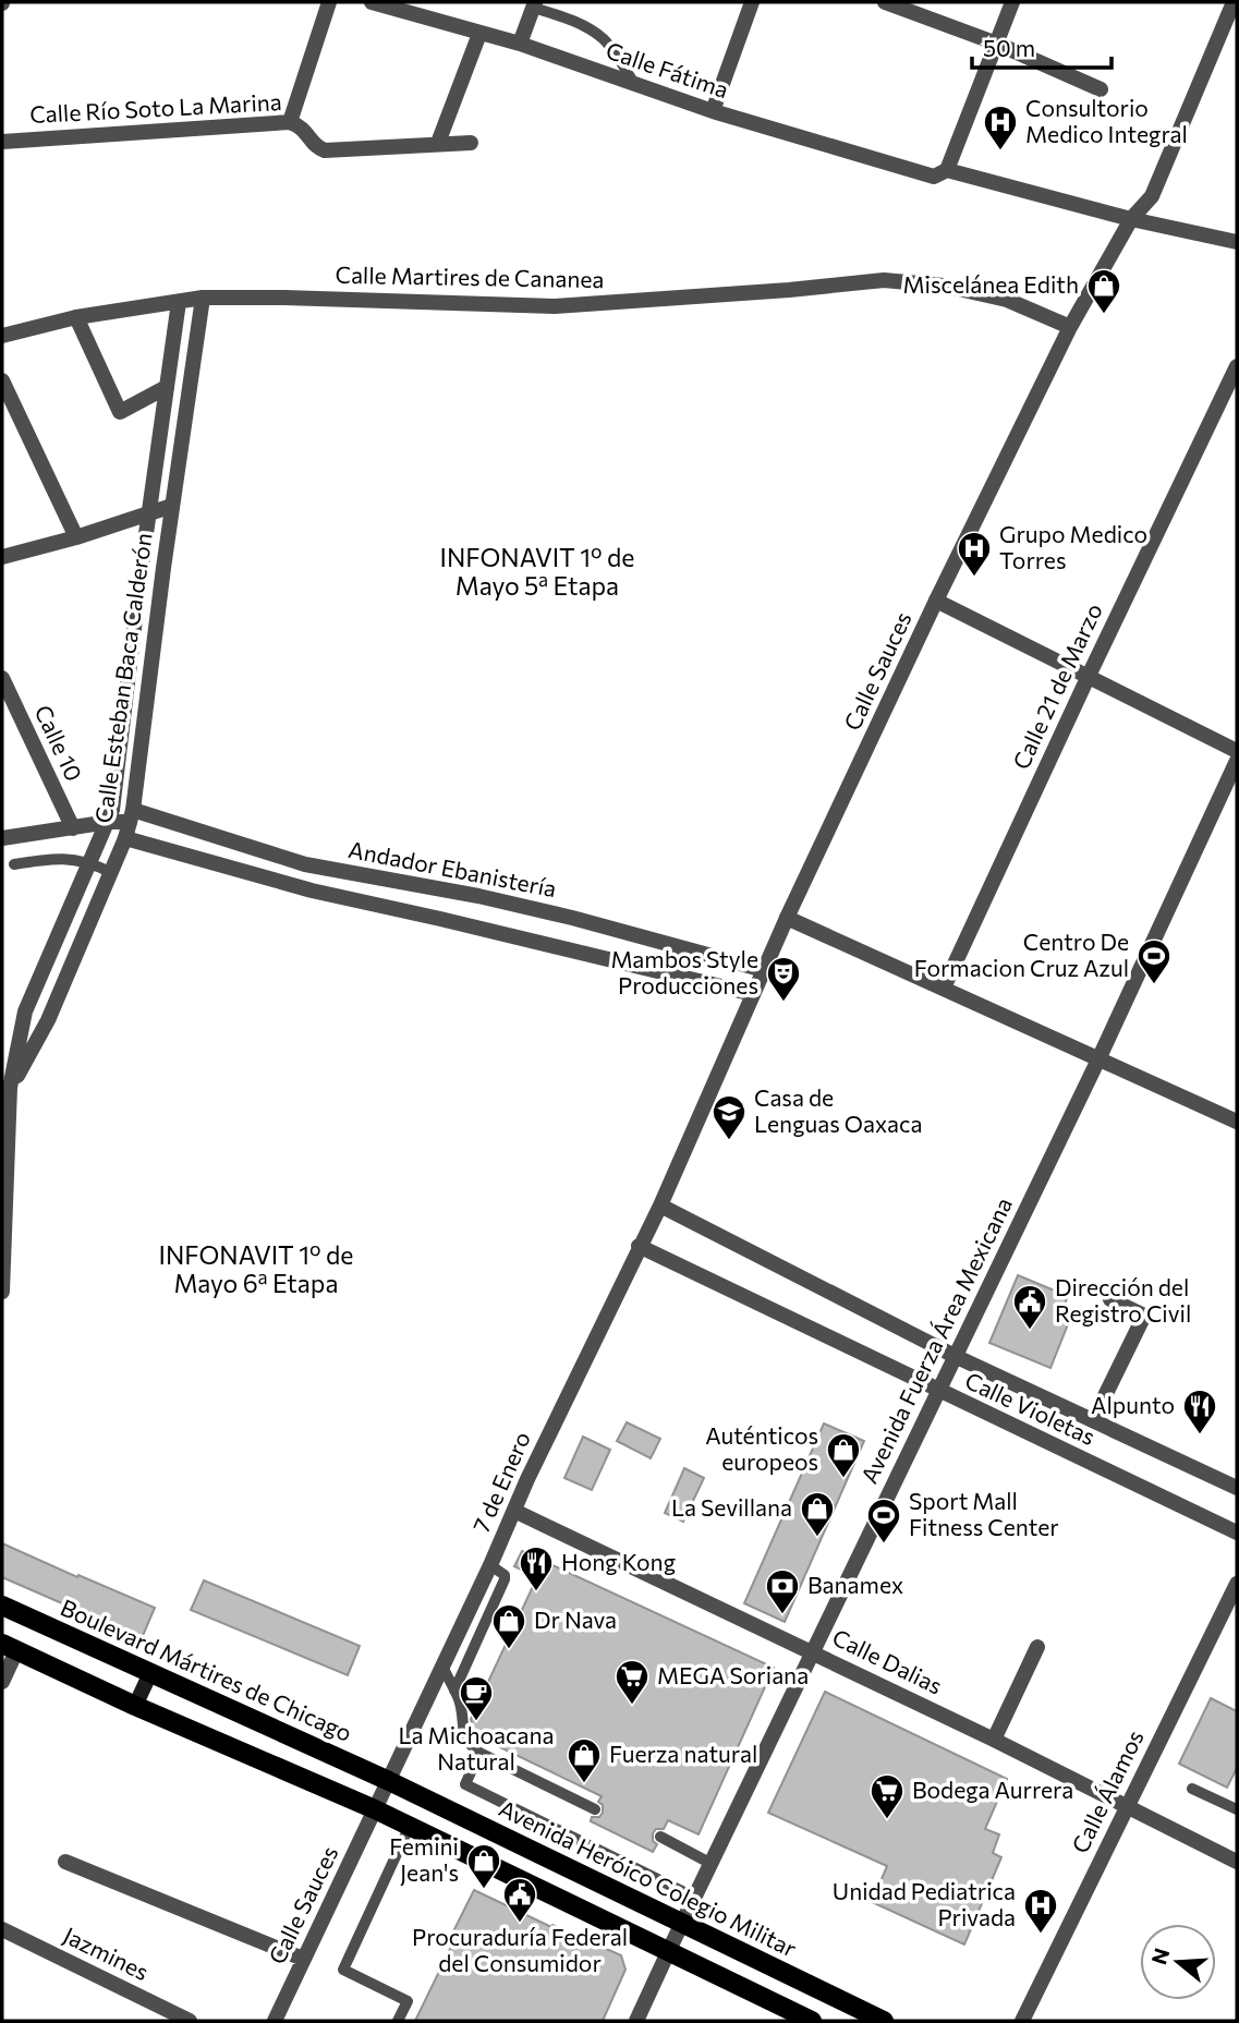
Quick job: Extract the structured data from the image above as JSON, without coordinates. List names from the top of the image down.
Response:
{
  "streets": {
    "main road": ["Boulevard Mártires de Chicago", "Avenida Heróico Colegio Militar"],
    "street": [
      "Calle Fátima",
      "Calle Río Soto La Marina",
      "Calle Martires de Cananea",
      "Calle Sauces",
      "Calle Esteban Baca Calderón",
      "Calle 21 de Marzo",
      "Calle 10",
      "Andador Ebanistería",
      "Avenida Fuerza Área Mexicana",
      "Calle Violetas",
      "7 de Enero",
      "Calle Dalias",
      "Calle Álamos",
      "Jazmines"
    ]
  },
  "crossings": [
    ["Calle Fátima", "Calle Sauces"],
    ["Calle Martires de Cananea", "Calle Sauces"],
    ["Calle Martires de Cananea", "Calle Esteban Baca Calderón"],
    ["Calle Sauces", "Andador Ebanistería"],
    ["Calle Sauces", "Calle Violetas"],
    ["Calle Sauces", "7 de Enero"],
    ["Calle Sauces", "Boulevard Mártires de Chicago"],
    ["Calle Sauces", "Avenida Heróico Colegio Militar"],
    ["Calle Esteban Baca Calderón", "Andador Ebanistería"],
    ["Calle 10", "Andador Ebanistería"],
    ["Avenida Fuerza Área Mexicana", "Calle Violetas"],
    ["Avenida Fuerza Área Mexicana", "Calle Dalias"],
    ["Avenida Fuerza Área Mexicana", "Avenida Heróico Colegio Militar"],
    ["Calle Violetas", "7 de Enero"],
    ["7 de Enero", "Calle Dalias"],
    ["7 de Enero", "Boulevard Mártires de Chicago"],
    ["7 de Enero", "Avenida Heróico Colegio Militar"],
    ["Calle Dalias", "Calle Álamos"],
    ["Boulevard Mártires de Chicago", "Avenida Heróico Colegio Militar"]
  ],
  "districts": ["INFONAVIT 1º de Mayo 5ª Etapa", "INFONAVIT 1º de Mayo 6ª Etapa"],
  "places": {
    "hospital": ["Consultorio Medico Integral", "Grupo Medico Torres", "Unidad Pediatrica Privada"],
    "shop": [
      "Miscelánea Edith",
      "Auténticos europeos",
      "La Sevillana",
      "Dr Nava",
      "Fuerza natural",
      "Femini Jean's"
    ],
    "sports": ["Centro De Formacion Cruz Azul", "Sport Mall Fitness Center"],
    "theatre": ["Mambos Style Producciones"],
    "school or university": ["Casa de Lenguas Oaxaca"],
    "public building": ["Dirección del Registro Civil", "Procuraduría Federal del Consumidor"],
    "restaurant": ["Alpunto", "Hong Kong"],
    "bank": ["Banamex"],
    "supermarket": ["MEGA Soriana", "Bodega Aurrera"],
    "cafe": ["La Michoacana Natural"]
  },
  "scale_bar": "50 m",
  "north": "left"
}
